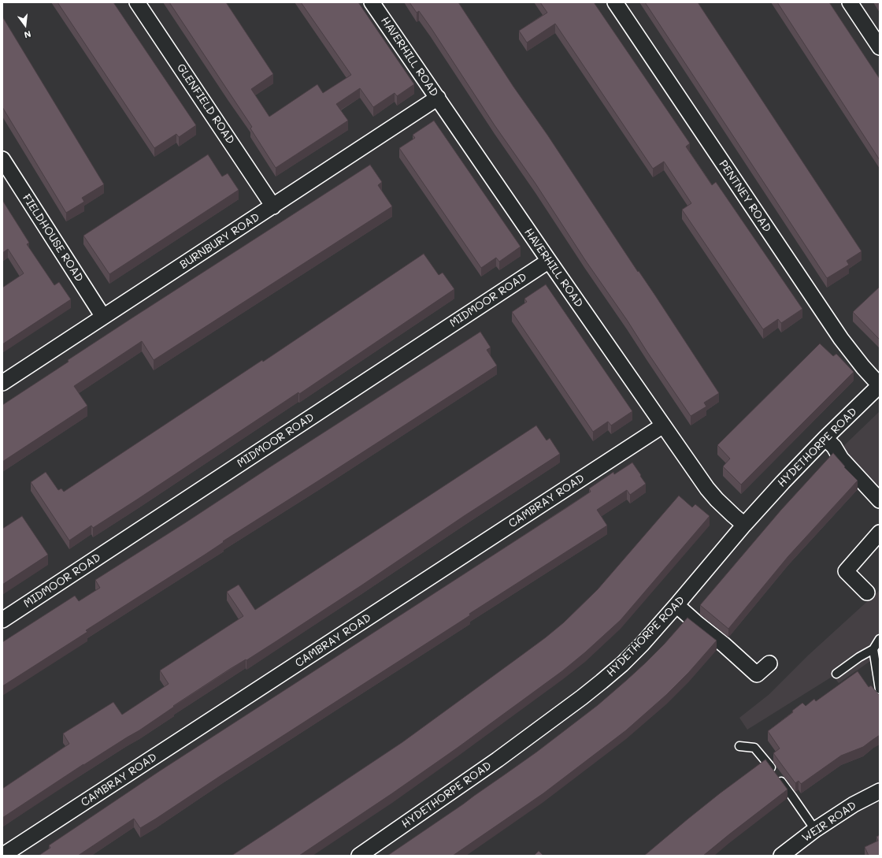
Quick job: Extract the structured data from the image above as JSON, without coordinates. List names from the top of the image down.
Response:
{
  "streets": {
    "street": [
      "HAVERHILL ROAD",
      "GLENFIELD ROAD",
      "PENTNEY ROAD",
      "FIELDHOUSE ROAD",
      "BURNBURY ROAD",
      "MIDMOOR ROAD",
      "HYDETHORPE ROAD",
      "CAMBRAY ROAD",
      "WEIR ROAD"
    ]
  },
  "crossings": [
    ["HAVERHILL ROAD", "BURNBURY ROAD"],
    ["HAVERHILL ROAD", "MIDMOOR ROAD"],
    ["HAVERHILL ROAD", "HYDETHORPE ROAD"],
    ["HAVERHILL ROAD", "CAMBRAY ROAD"],
    ["GLENFIELD ROAD", "BURNBURY ROAD"],
    ["PENTNEY ROAD", "HYDETHORPE ROAD"],
    ["FIELDHOUSE ROAD", "BURNBURY ROAD"]
  ],
  "north": "bottom"
}
